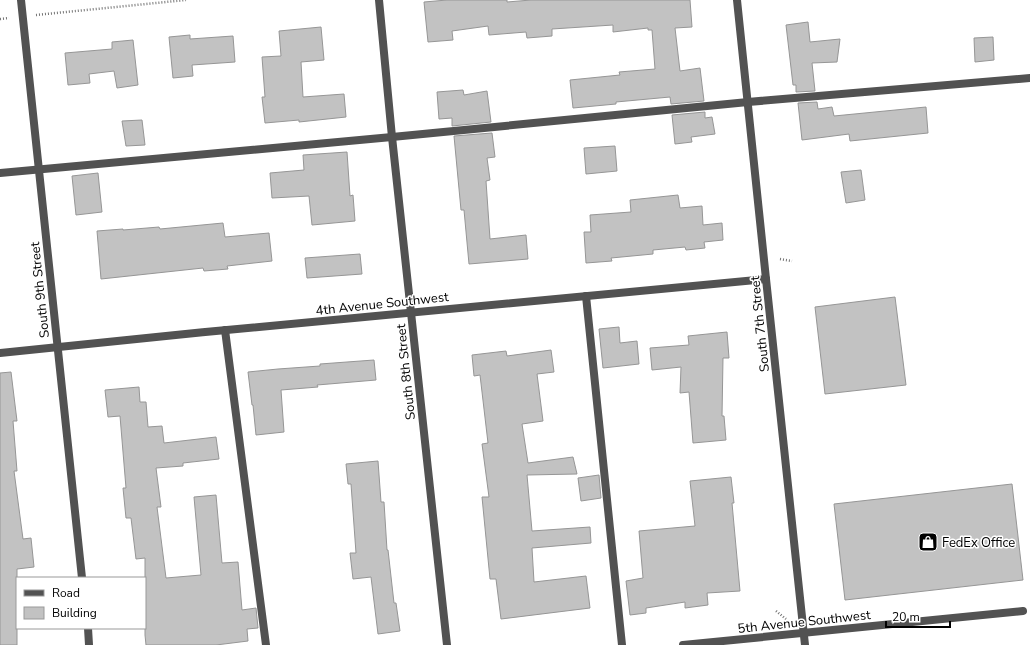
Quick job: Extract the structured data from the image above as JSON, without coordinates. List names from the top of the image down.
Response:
{
  "streets": {
    "street": [
      "South 9th Street",
      "4th Avenue Southwest",
      "South 7th Street",
      "South 8th Street",
      "5th Avenue Southwest"
    ]
  },
  "crossings": [
    ["South 9th Street", "4th Avenue Southwest"],
    ["4th Avenue Southwest", "South 7th Street"],
    ["4th Avenue Southwest", "South 8th Street"],
    ["South 7th Street", "5th Avenue Southwest"]
  ],
  "places": {
    "shop": ["FedEx Office"]
  },
  "legend": ["Road", "Building"],
  "scale_bar": "20 m"
}
